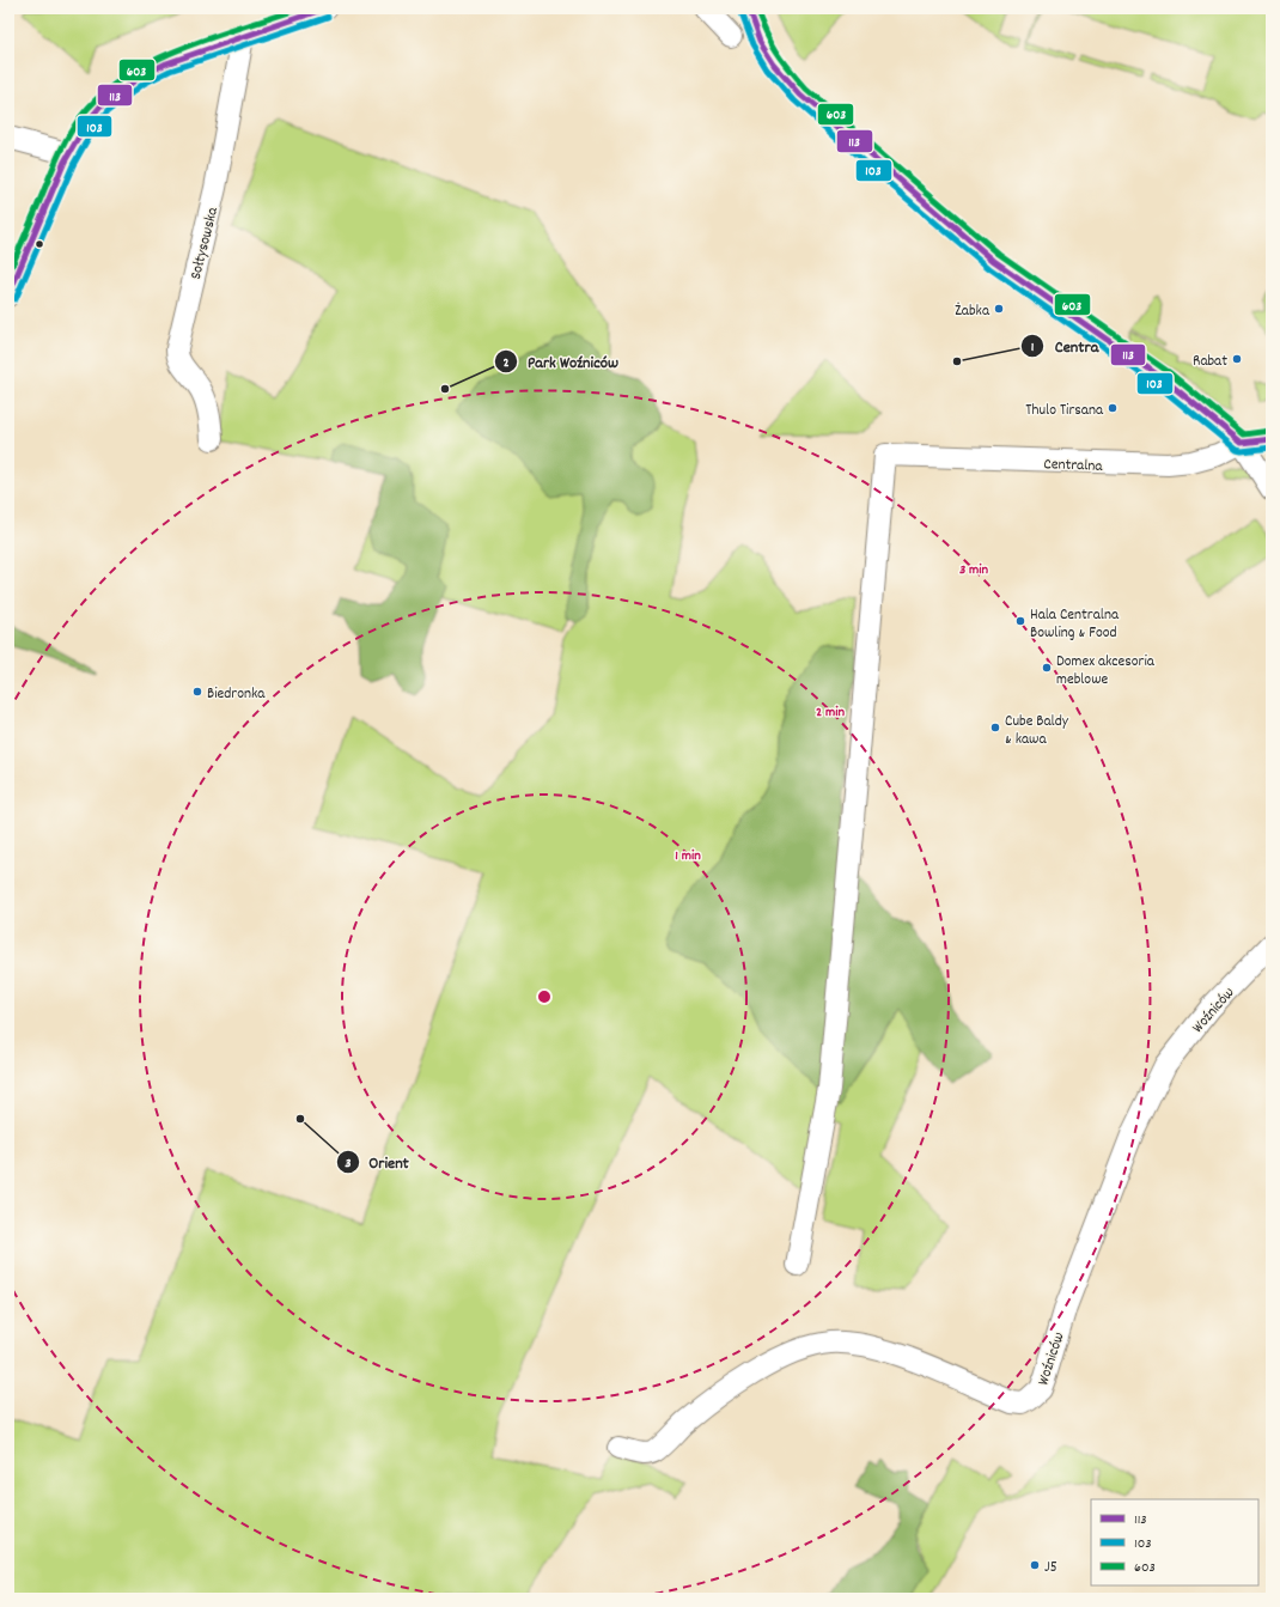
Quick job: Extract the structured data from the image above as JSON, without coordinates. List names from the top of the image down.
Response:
{
  "streets": {
    "street": ["Sołtysowska", "Centralna", "Woźniców"]
  },
  "places": [
    "Żabka",
    "Rabat",
    "Centra",
    "Park Woźniców",
    "Thulo Tirsana",
    "Hala Centralna Bowling & Food",
    "Domex akcesoria meblowe",
    "Biedronka",
    "Cube Baldy & kawa",
    "Orient",
    "J5"
  ],
  "lines": ["transit line 113", "transit line 603", "transit line 103"],
  "legend": ["113", "103", "603"],
  "rings": ["3 min", "2 min", "1 min"]
}
